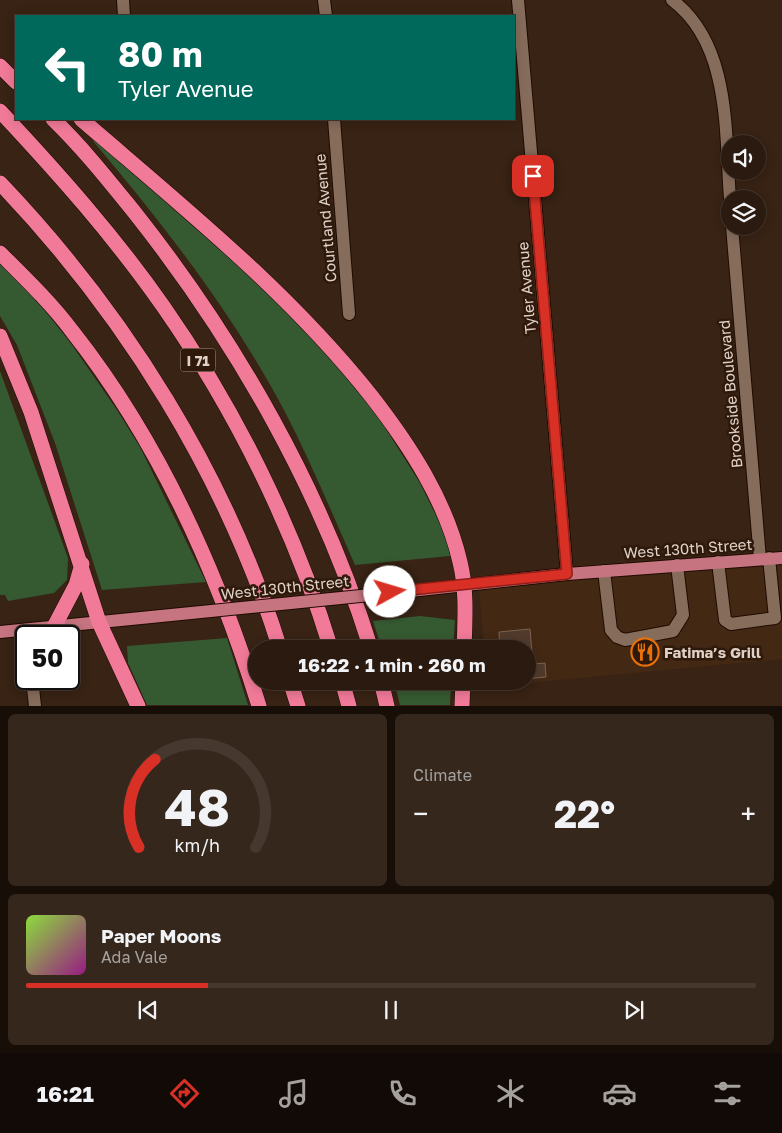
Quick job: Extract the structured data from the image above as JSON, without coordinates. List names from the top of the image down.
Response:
{
  "streets": {
    "highway": ["I 71"],
    "main road": ["West 130th Street"],
    "street": ["Courtland Avenue", "Tyler Avenue", "Brookside Boulevard"]
  },
  "crossings": [
    ["Tyler Avenue", "West 130th Street"],
    ["Brookside Boulevard", "West 130th Street"]
  ],
  "places": {
    "restaurant": ["Fatima’s Grill"]
  },
  "page": {
    "turn": ["80 m", "Tyler Avenue"],
    "limit": "50",
    "trip": "16:22 · 1 min · 260 m",
    "tile": "Climate",
    "heat": ["−", "22°", "+"],
    "song": ["Paper Moons", "Ada Vale"],
    "tabs": "16:21",
    "gauge": ["48", "km/h"]
  }
}
